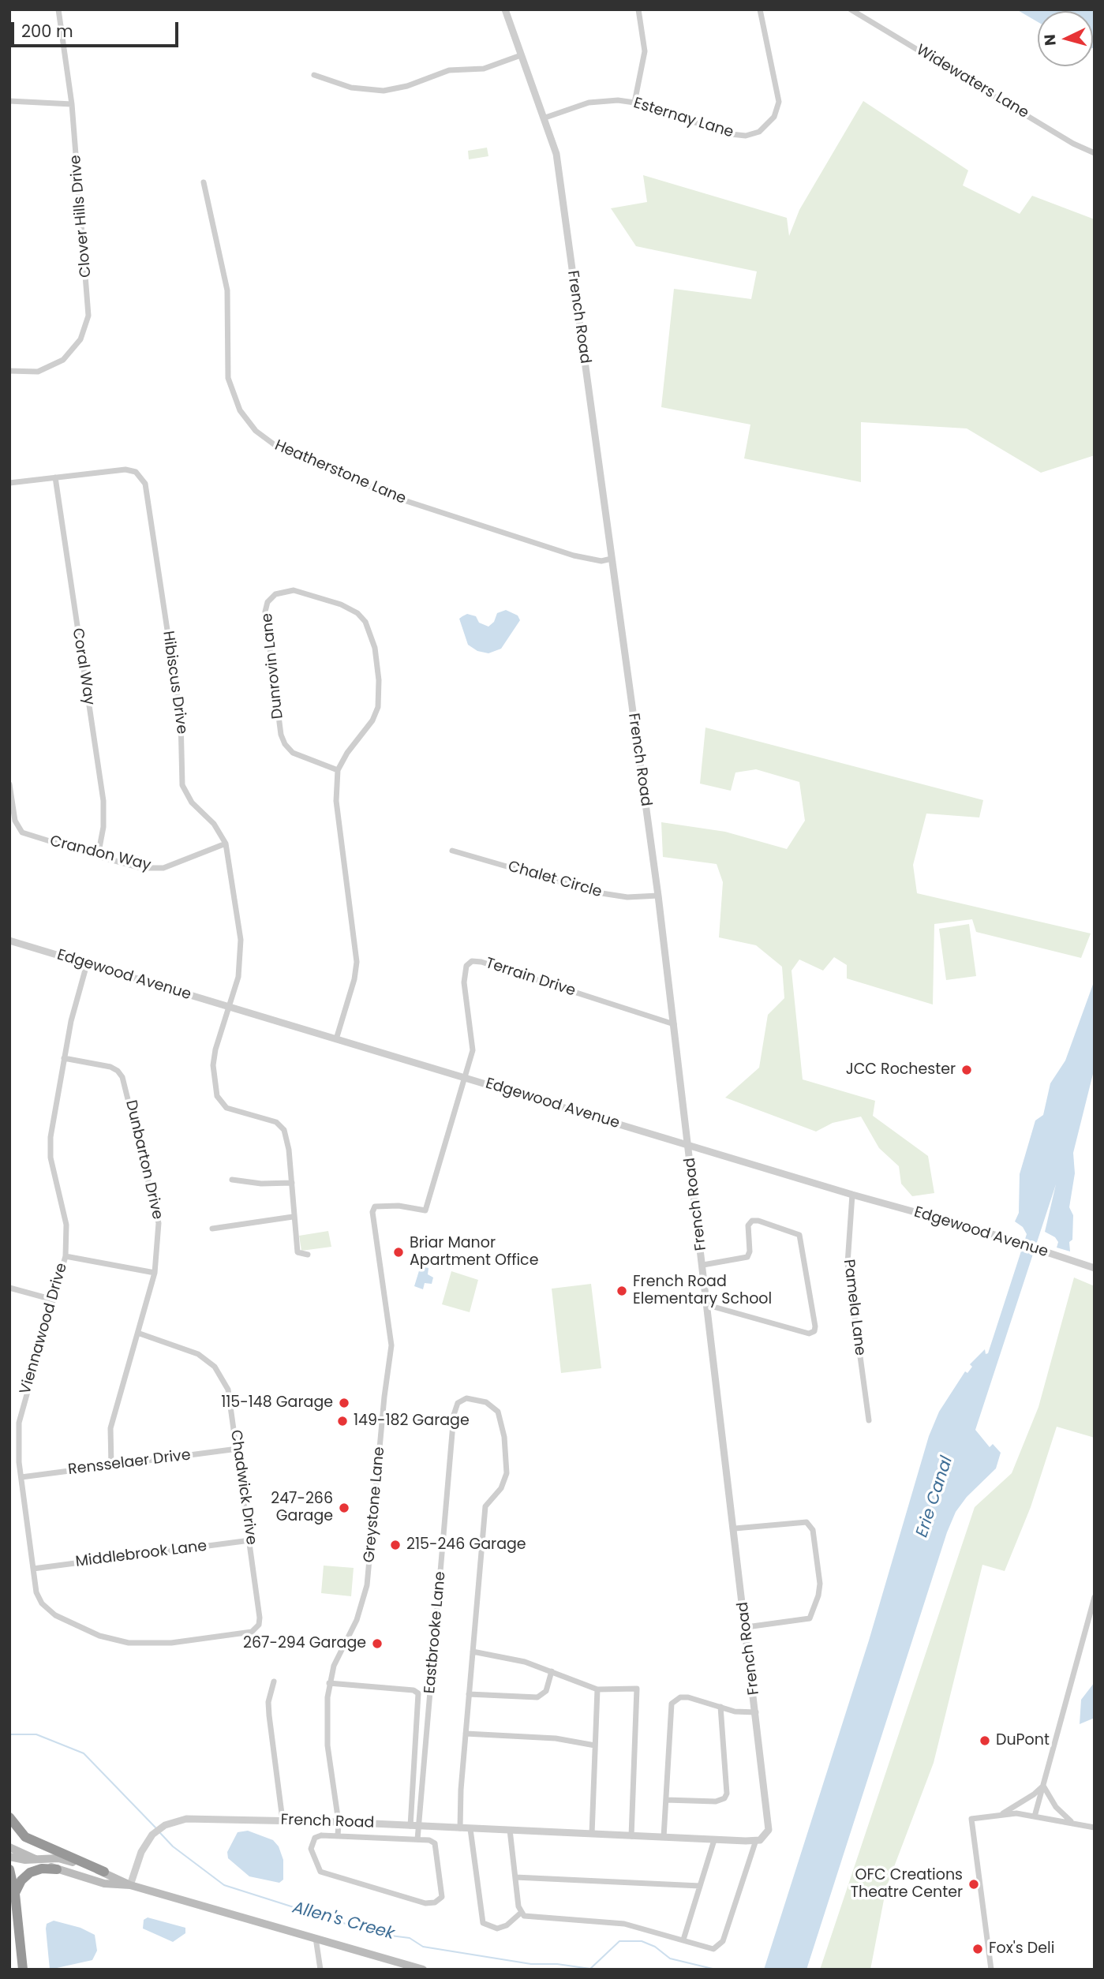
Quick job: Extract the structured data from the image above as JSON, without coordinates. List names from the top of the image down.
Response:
{
  "streets": {
    "street": [
      "Widewaters Lane",
      "Esternay Lane",
      "Clover Hills Drive",
      "French Road",
      "Heatherstone Lane",
      "Dunrovin Lane",
      "Coral Way",
      "Hibiscus Drive",
      "Crandon Way",
      "Chalet Circle",
      "Edgewood Avenue",
      "Terrain Drive",
      "Dunbarton Drive",
      "Pamela Lane",
      "Viennawood Drive",
      "Rensselaer Drive",
      "Chadwick Drive",
      "Greystone Lane",
      "Middlebrook Lane",
      "Eastbrooke Lane"
    ]
  },
  "crossings": [
    ["Esternay Lane", "French Road"],
    ["French Road", "Heatherstone Lane"],
    ["French Road", "Chalet Circle"],
    ["French Road", "Edgewood Avenue"],
    ["French Road", "Terrain Drive"],
    ["French Road", "Greystone Lane"],
    ["French Road", "Eastbrooke Lane"],
    ["Dunrovin Lane", "Edgewood Avenue"],
    ["Coral Way", "Hibiscus Drive"],
    ["Coral Way", "Crandon Way"],
    ["Hibiscus Drive", "Crandon Way"],
    ["Hibiscus Drive", "Edgewood Avenue"],
    ["Edgewood Avenue", "Terrain Drive"],
    ["Edgewood Avenue", "Pamela Lane"],
    ["Edgewood Avenue", "Viennawood Drive"],
    ["Edgewood Avenue", "Greystone Lane"],
    ["Terrain Drive", "Greystone Lane"],
    ["Dunbarton Drive", "Viennawood Drive"],
    ["Dunbarton Drive", "Rensselaer Drive"],
    ["Dunbarton Drive", "Chadwick Drive"],
    ["Viennawood Drive", "Rensselaer Drive"],
    ["Viennawood Drive", "Chadwick Drive"],
    ["Viennawood Drive", "Middlebrook Lane"],
    ["Rensselaer Drive", "Chadwick Drive"],
    ["Chadwick Drive", "Middlebrook Lane"]
  ],
  "water": ["Erie Canal", "Allen's Creek"],
  "places": [
    "JCC Rochester",
    "Briar Manor Apartment Office",
    "French Road Elementary School",
    "115-148 Garage",
    "149-182 Garage",
    "247-266 Garage",
    "215-246 Garage",
    "267-294 Garage",
    "DuPont",
    "OFC Creations Theatre Center",
    "Fox's Deli"
  ],
  "scale_bar": "200 m",
  "north": "left"
}
